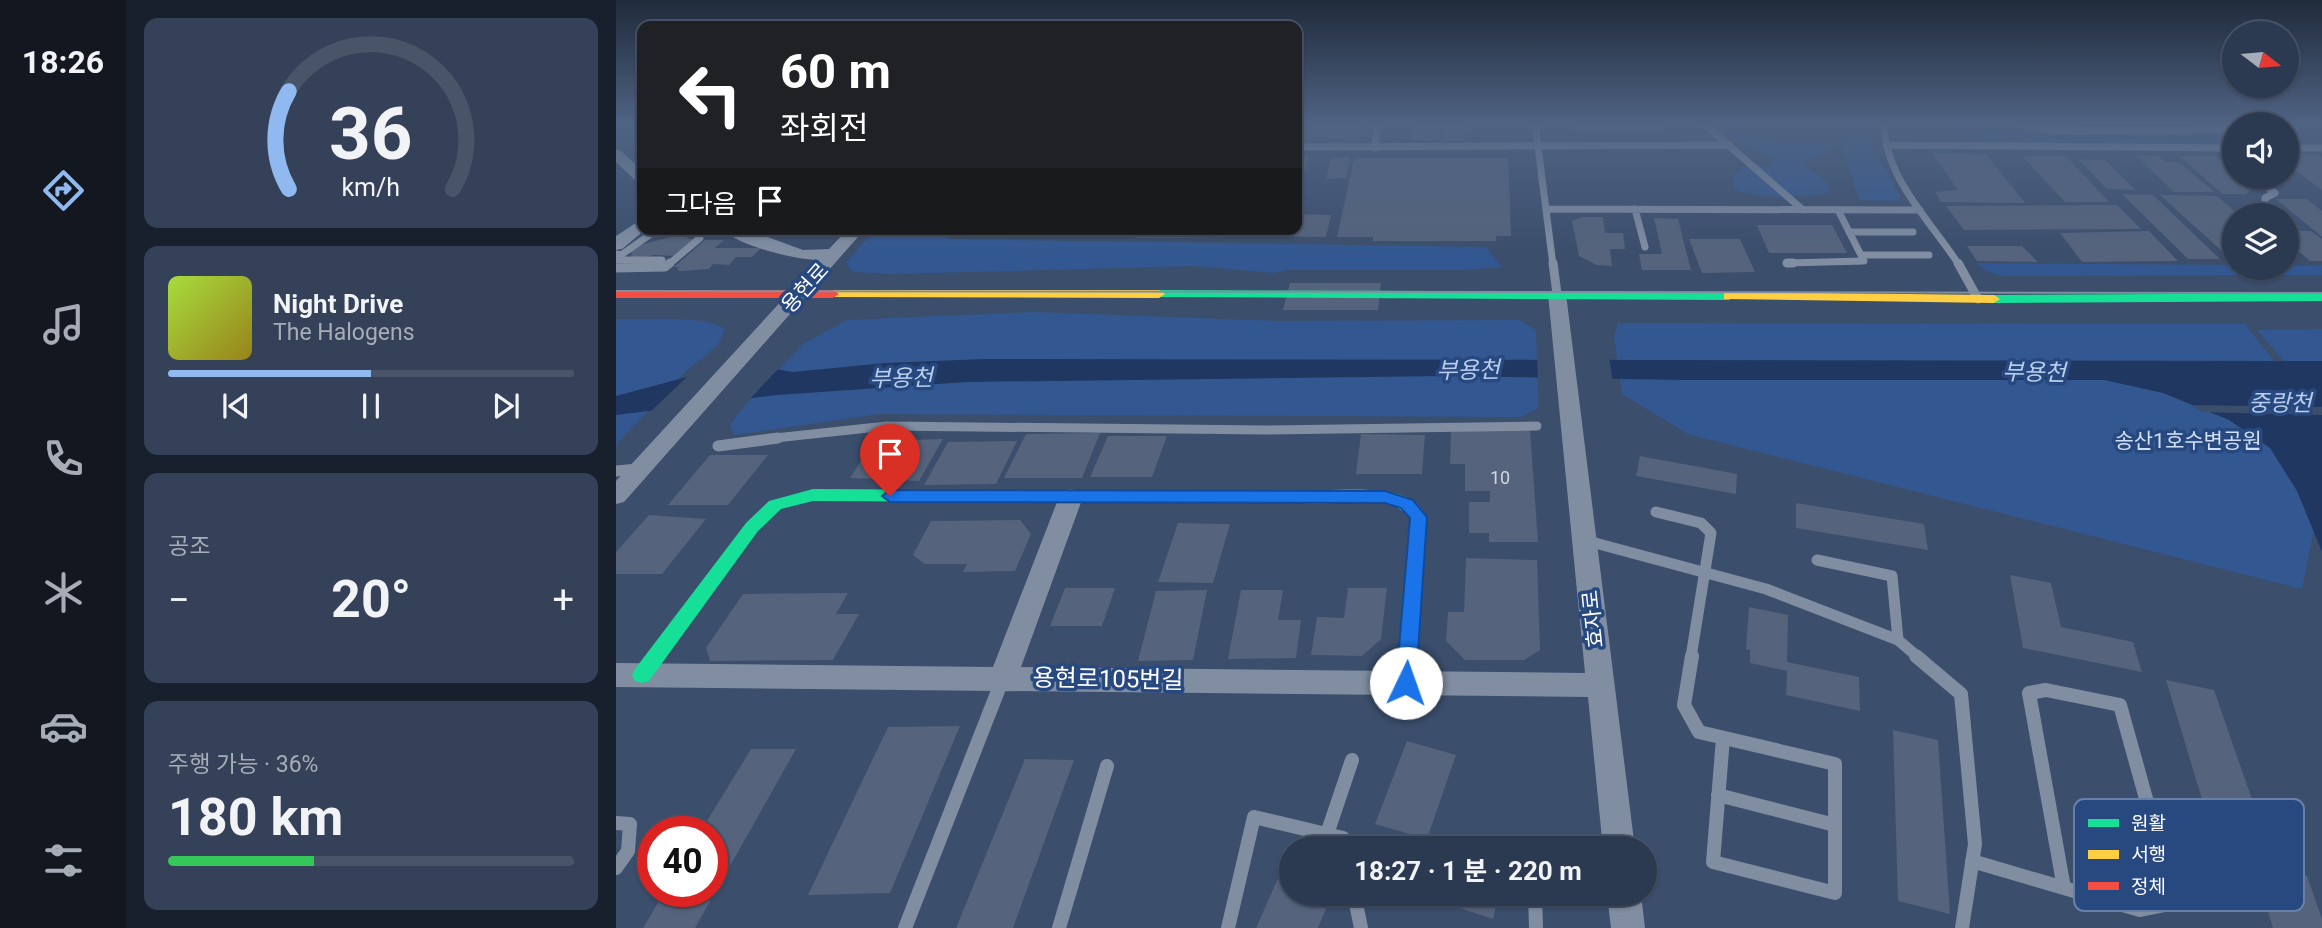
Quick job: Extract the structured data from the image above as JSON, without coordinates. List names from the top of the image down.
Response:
{
  "streets": {
    "street": ["용현로", "효자로", "용현로105번길"]
  },
  "crossings": [
    ["효자로", "용현로105번길"]
  ],
  "water": ["부용천", "중랑천"],
  "parks": ["송산1호수변공원"],
  "house_numbers": ["10"],
  "legend": ["원활", "서행", "정체"],
  "north": "right",
  "page": {
    "tabs": "18:26",
    "turn": ["60 m", "좌회전"],
    "then": "그다음",
    "song": ["Night Drive", "The Halogens"],
    "tile": [
      "공조",
      ["주행 가능 · 36%", "180 km"]
    ],
    "heat": ["−", "20°", "+"],
    "limit": "40",
    "trip": "18:27 · 1 분 · 220 m",
    "gauge": ["36", "km/h"]
  }
}
